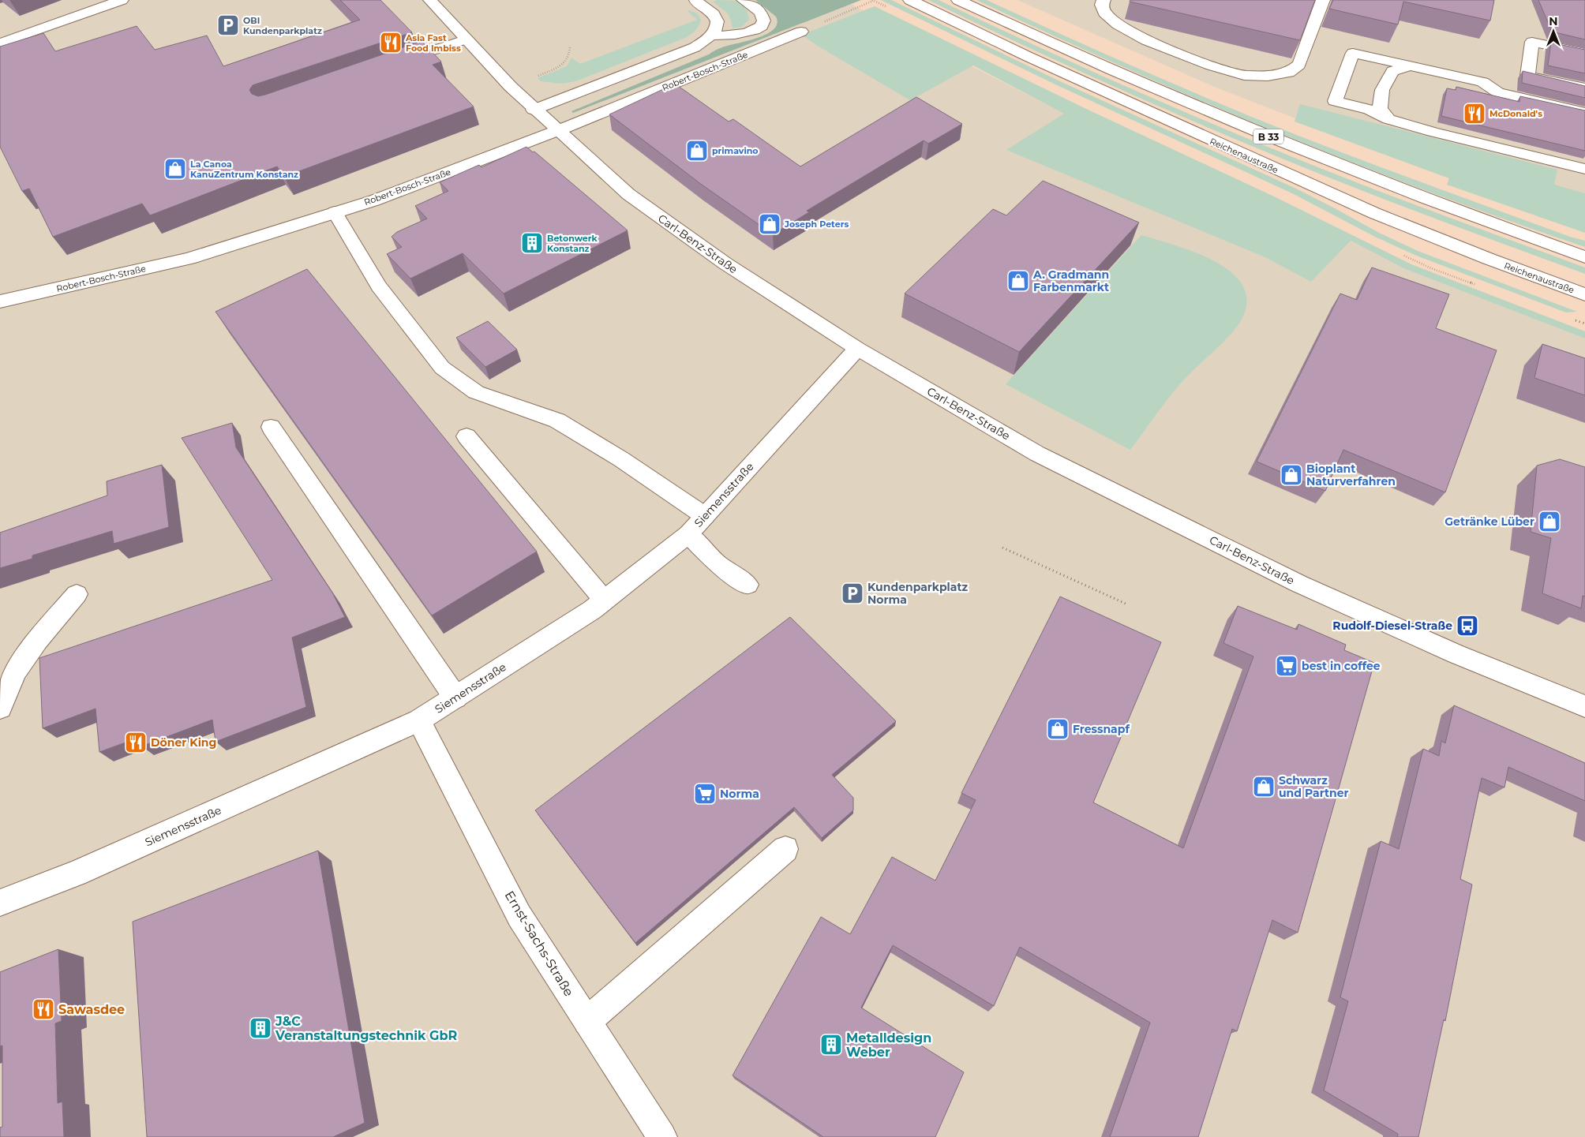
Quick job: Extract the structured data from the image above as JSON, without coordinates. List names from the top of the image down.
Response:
{
  "streets": {
    "street": [
      "Robert-Bosch-Straße",
      "B 33",
      "Reichenaustraße",
      "Carl-Benz-Straße",
      "Siemensstraße",
      "Ernst-Sachs-Straße"
    ]
  },
  "crossings": [
    ["Robert-Bosch-Straße", "Carl-Benz-Straße"],
    ["Carl-Benz-Straße", "Siemensstraße"],
    ["Siemensstraße", "Ernst-Sachs-Straße"]
  ],
  "places": {
    "parking": ["OBI Kundenparkplatz", "Kundenparkplatz Norma"],
    "restaurant": [
      "Asia Fast Food Imbiss",
      "McDonald's",
      "Döner King",
      "Sawasdee"
    ],
    "shop": [
      "primavino",
      "La Canoa KanuZentrum Konstanz",
      "Joseph Peters",
      "A. Gradmann Farbenmarkt",
      "Bioplant Naturverfahren",
      "Getränke Lüber",
      "Fressnapf",
      "Schwarz und Partner"
    ],
    "building": ["Betonwerk Konstanz", "J&C Veranstaltungstechnik GbR", "Metalldesign Weber"],
    "bus stop": ["Rudolf-Diesel-Straße"],
    "supermarket": ["best in coffee", "Norma"]
  },
  "north": "top"
}
